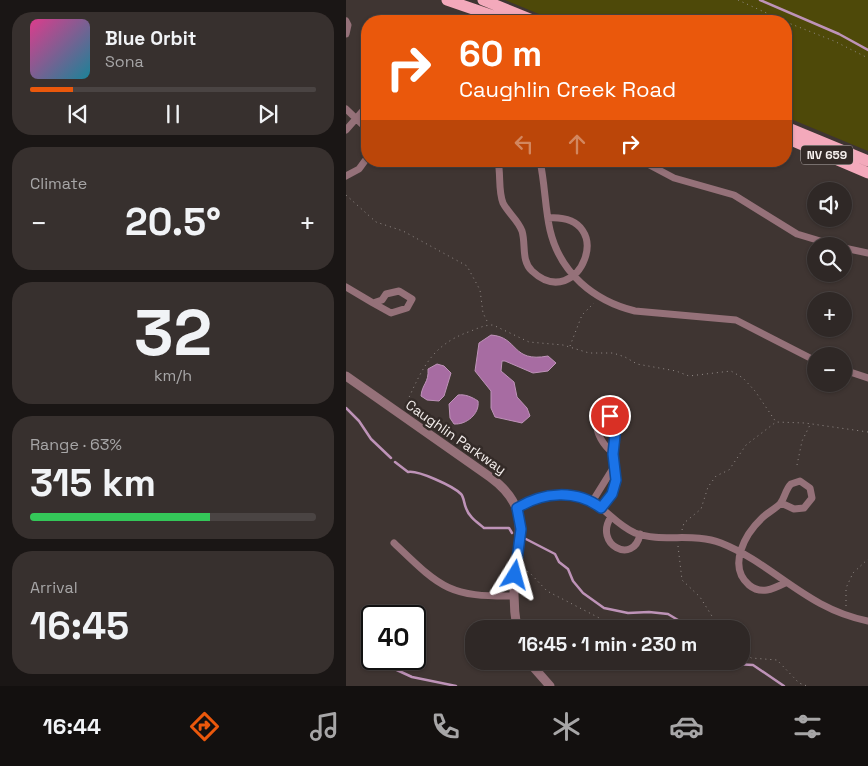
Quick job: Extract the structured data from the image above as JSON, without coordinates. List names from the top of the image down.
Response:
{
  "streets": {
    "main road": ["NV 659"],
    "street": ["Caughlin Parkway"]
  },
  "page": {
    "turn": ["60 m", "Caughlin Creek Road"],
    "song": ["Blue Orbit", "Sona"],
    "tile": [
      "Climate",
      ["32", "km/h"],
      ["Range · 63%", "315 km"],
      ["Arrival", "16:45"]
    ],
    "map_buttons": ["+", "−"],
    "heat": ["−", "20.5°", "+"],
    "limit": "40",
    "trip": "16:45 · 1 min · 230 m",
    "tabs": "16:44"
  }
}
